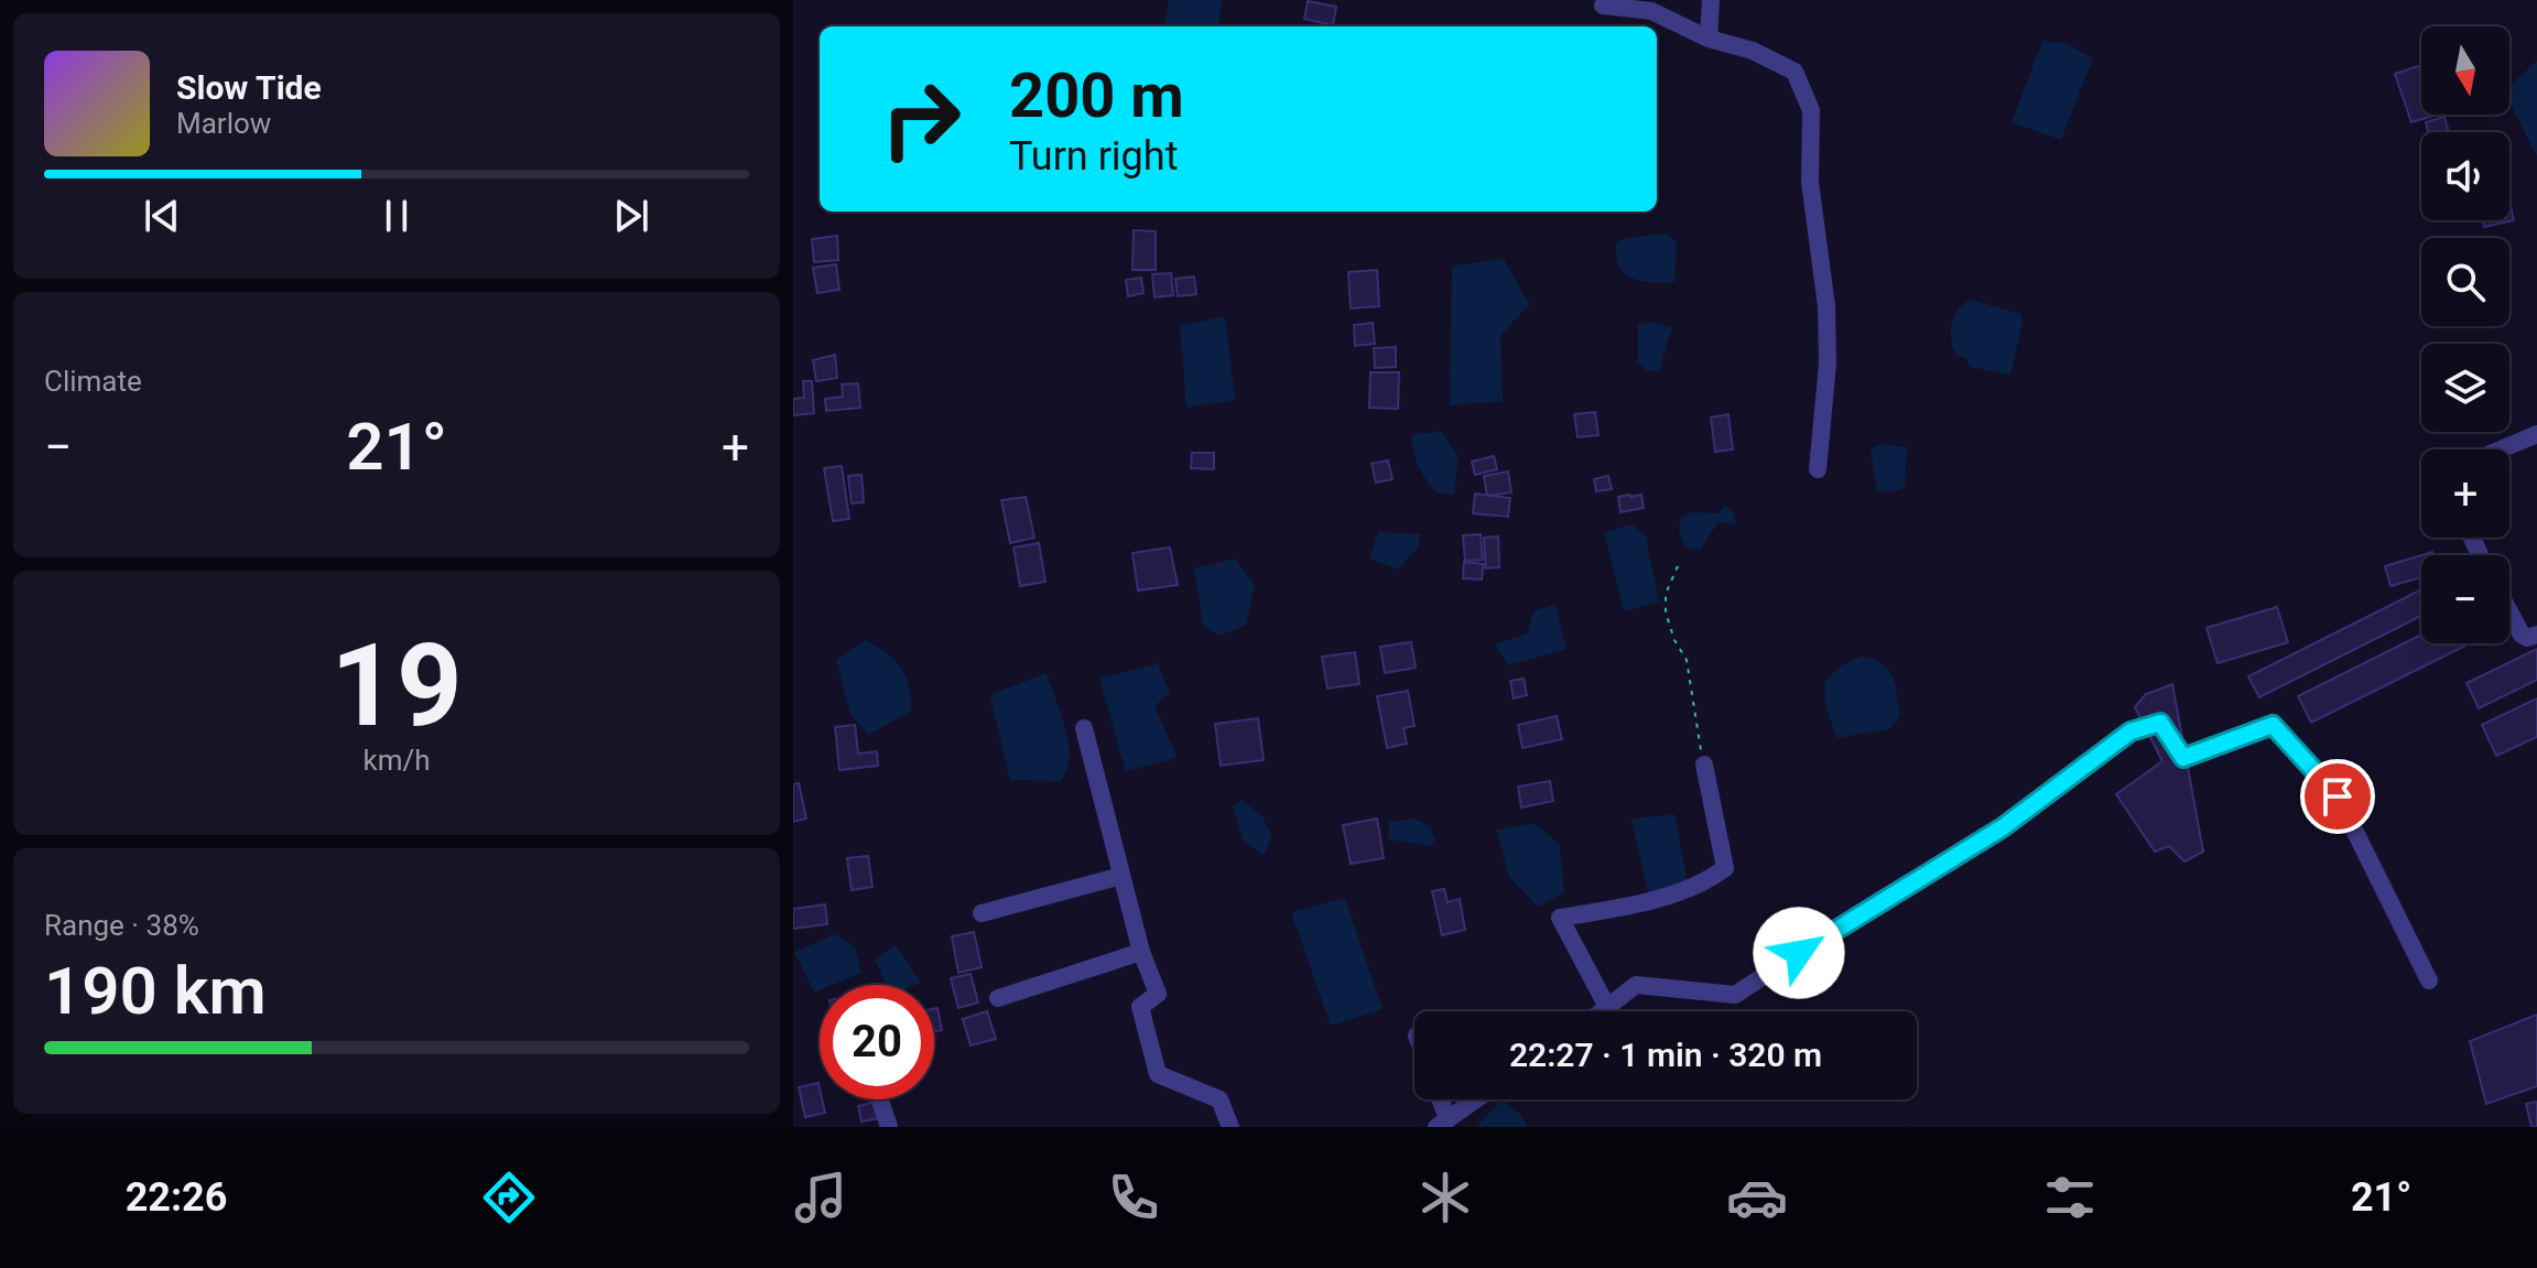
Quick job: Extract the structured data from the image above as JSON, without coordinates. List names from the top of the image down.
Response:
{
  "north": "bottom",
  "page": {
    "map_buttons": ["+", "−"],
    "turn": ["200 m", "Turn right"],
    "song": ["Slow Tide", "Marlow"],
    "tile": [
      "Climate",
      ["19", "km/h"],
      ["Range · 38%", "190 km"]
    ],
    "heat": ["−", "21°", "+"],
    "limit": "20",
    "trip": "22:27 · 1 min · 320 m",
    "tabs": ["22:26", "21°"]
  }
}
